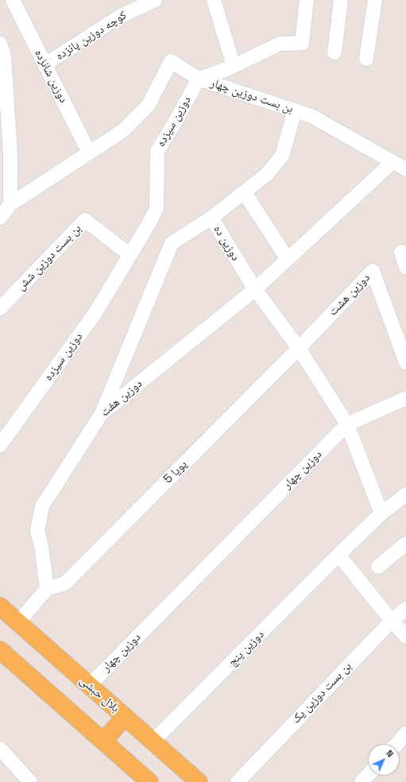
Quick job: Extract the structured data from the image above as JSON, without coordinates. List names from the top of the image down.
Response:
{
  "streets": {
    "main road": ["بلال حبشی"],
    "street": [
      "کوچه دوزین پانزده",
      "دوزین شانزده",
      "بن بست دوزین چهار",
      "دوزین سیزده",
      "دوزین ده",
      "بن بست دوزین شش",
      "دوزین هشت",
      "دوزین هفت",
      "دوزین چهار",
      "پویا 5",
      "دوزین پنج",
      "بن بست دوزین یک"
    ]
  },
  "crossings": [
    ["کوچه دوزین پانزده", "دوزین شانزده"],
    ["بن بست دوزین چهار", "دوزین سیزده"],
    ["دوزین سیزده", "بن بست دوزین شش"],
    ["دوزین ده", "دوزین هفت"],
    ["دوزین هشت", "پویا 5"],
    ["دوزین هفت", "پویا 5"],
    ["دوزین چهار", "بلال حبشی"],
    ["دوزین پنج", "بلال حبشی"]
  ],
  "north": "top right"
}
